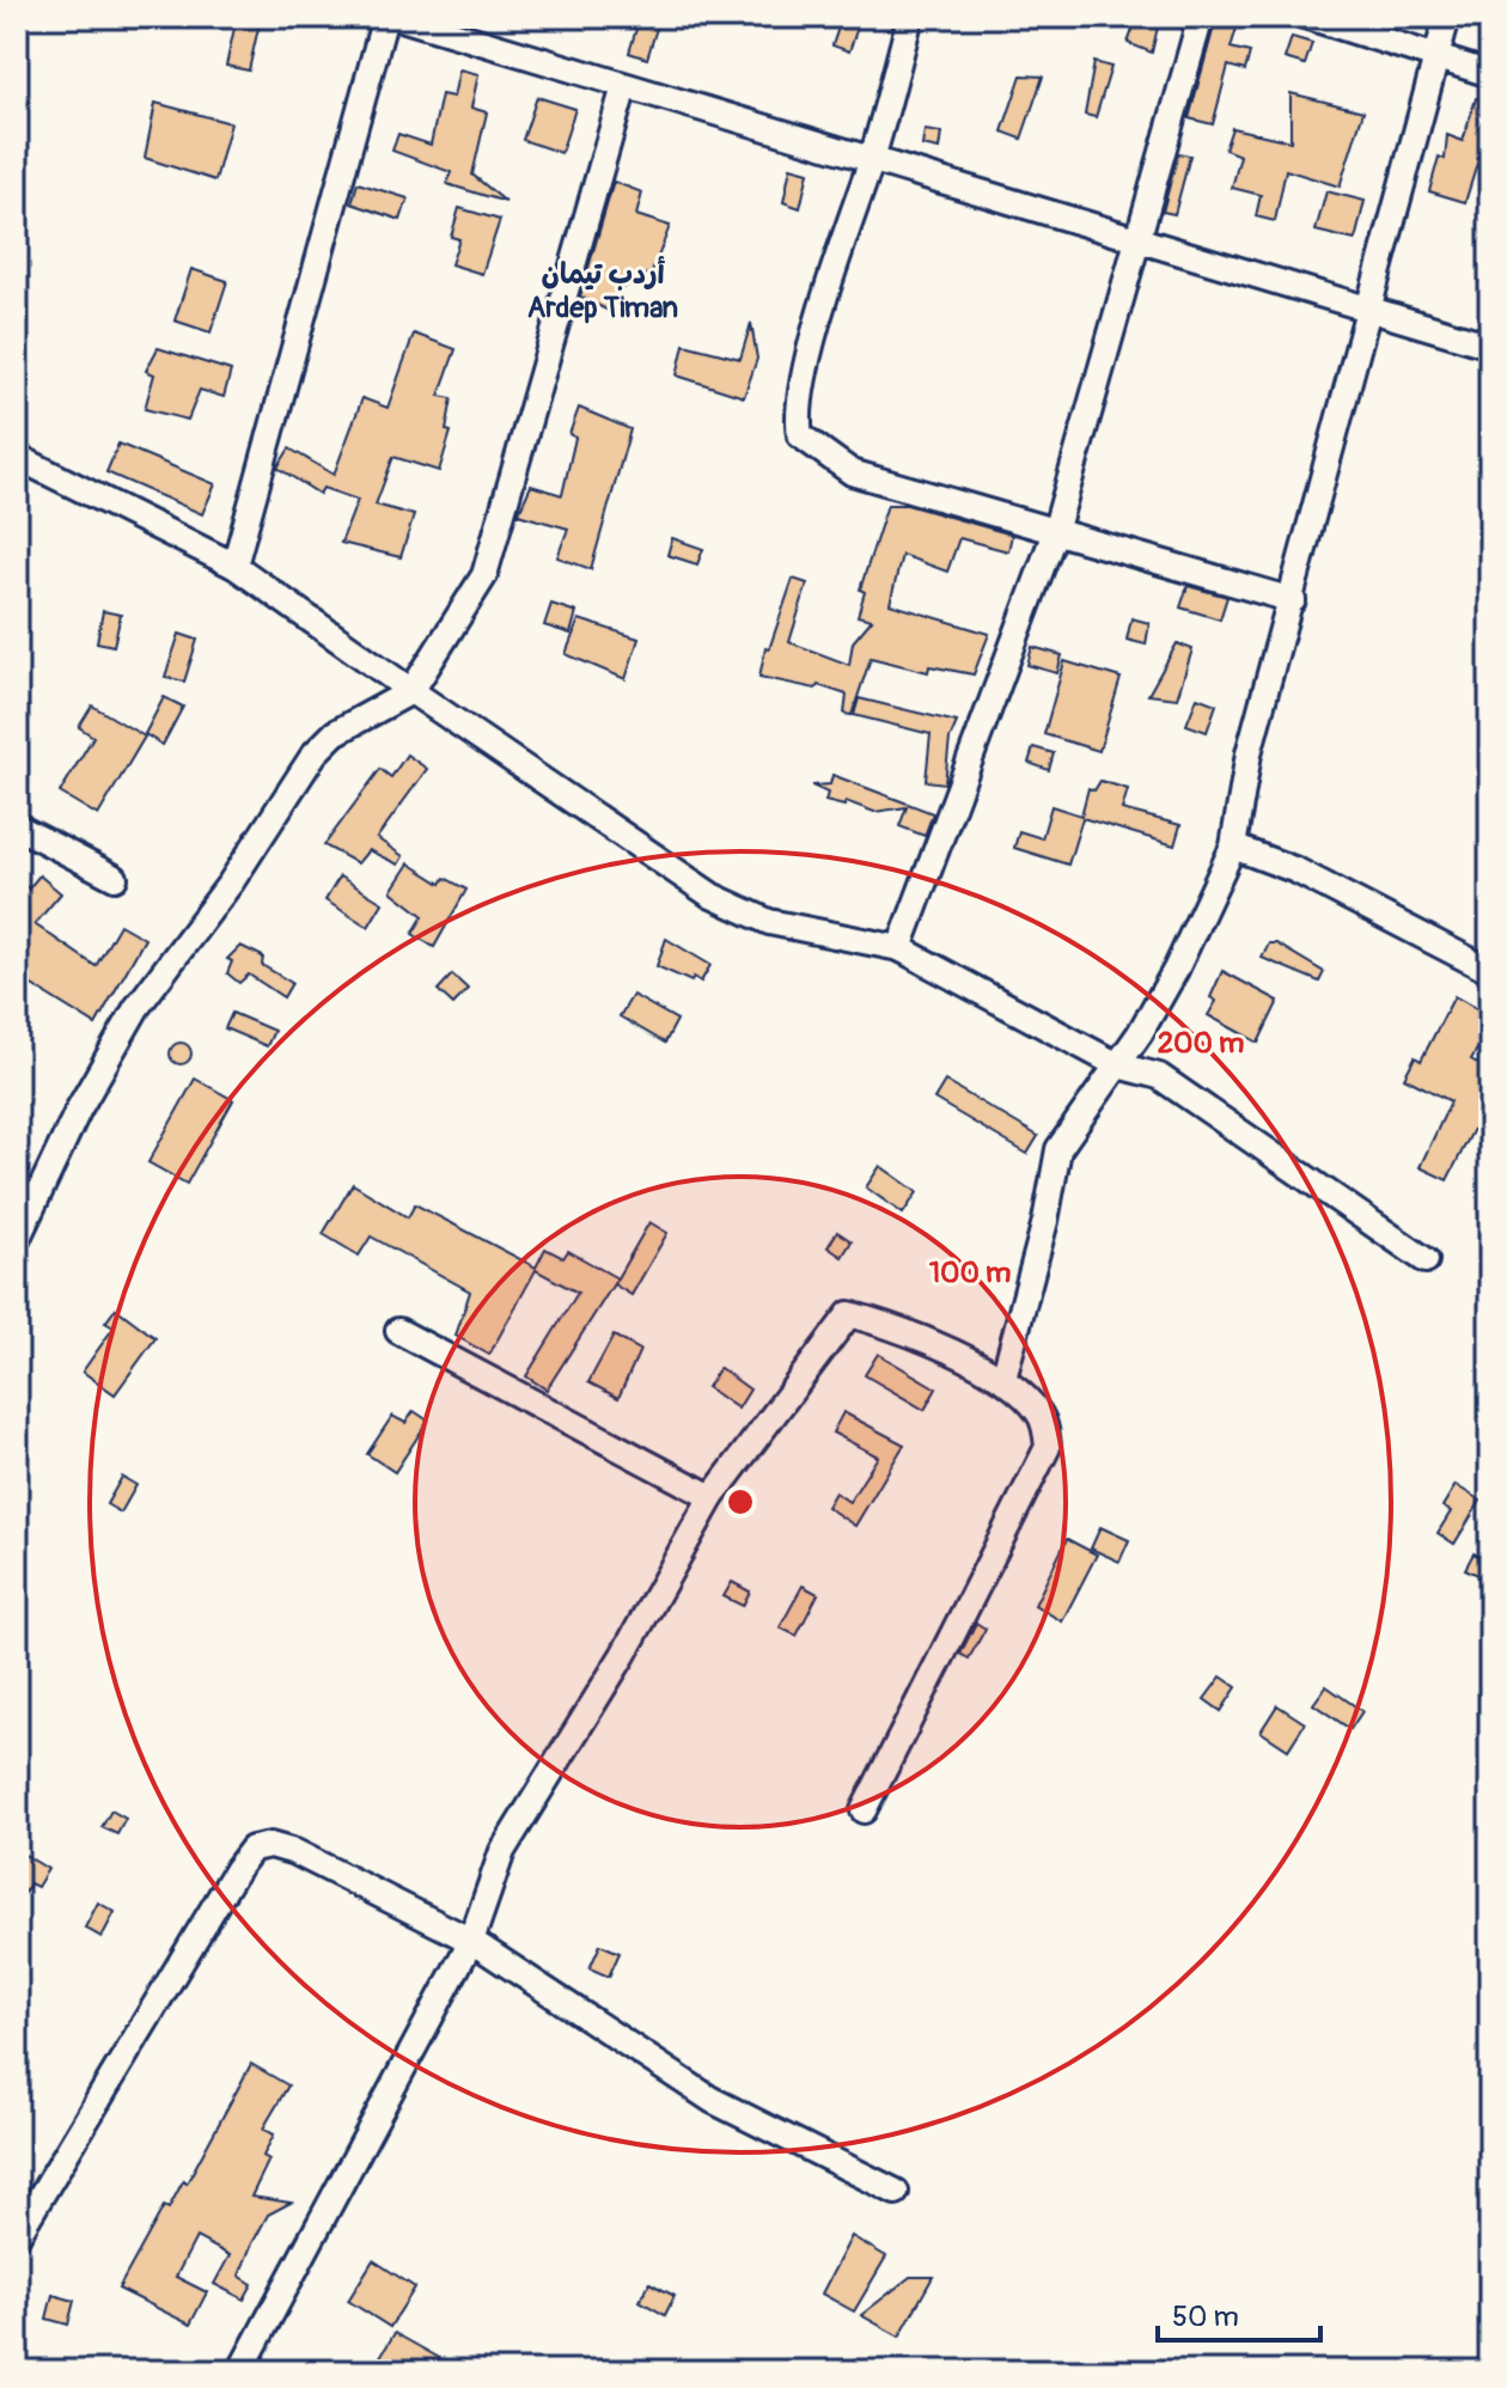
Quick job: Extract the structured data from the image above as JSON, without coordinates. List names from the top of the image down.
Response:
{
  "districts": ["أردب تيمان Ardep Timan"],
  "scale_bar": "50 m",
  "rings": ["200 m", "100 m"]
}
